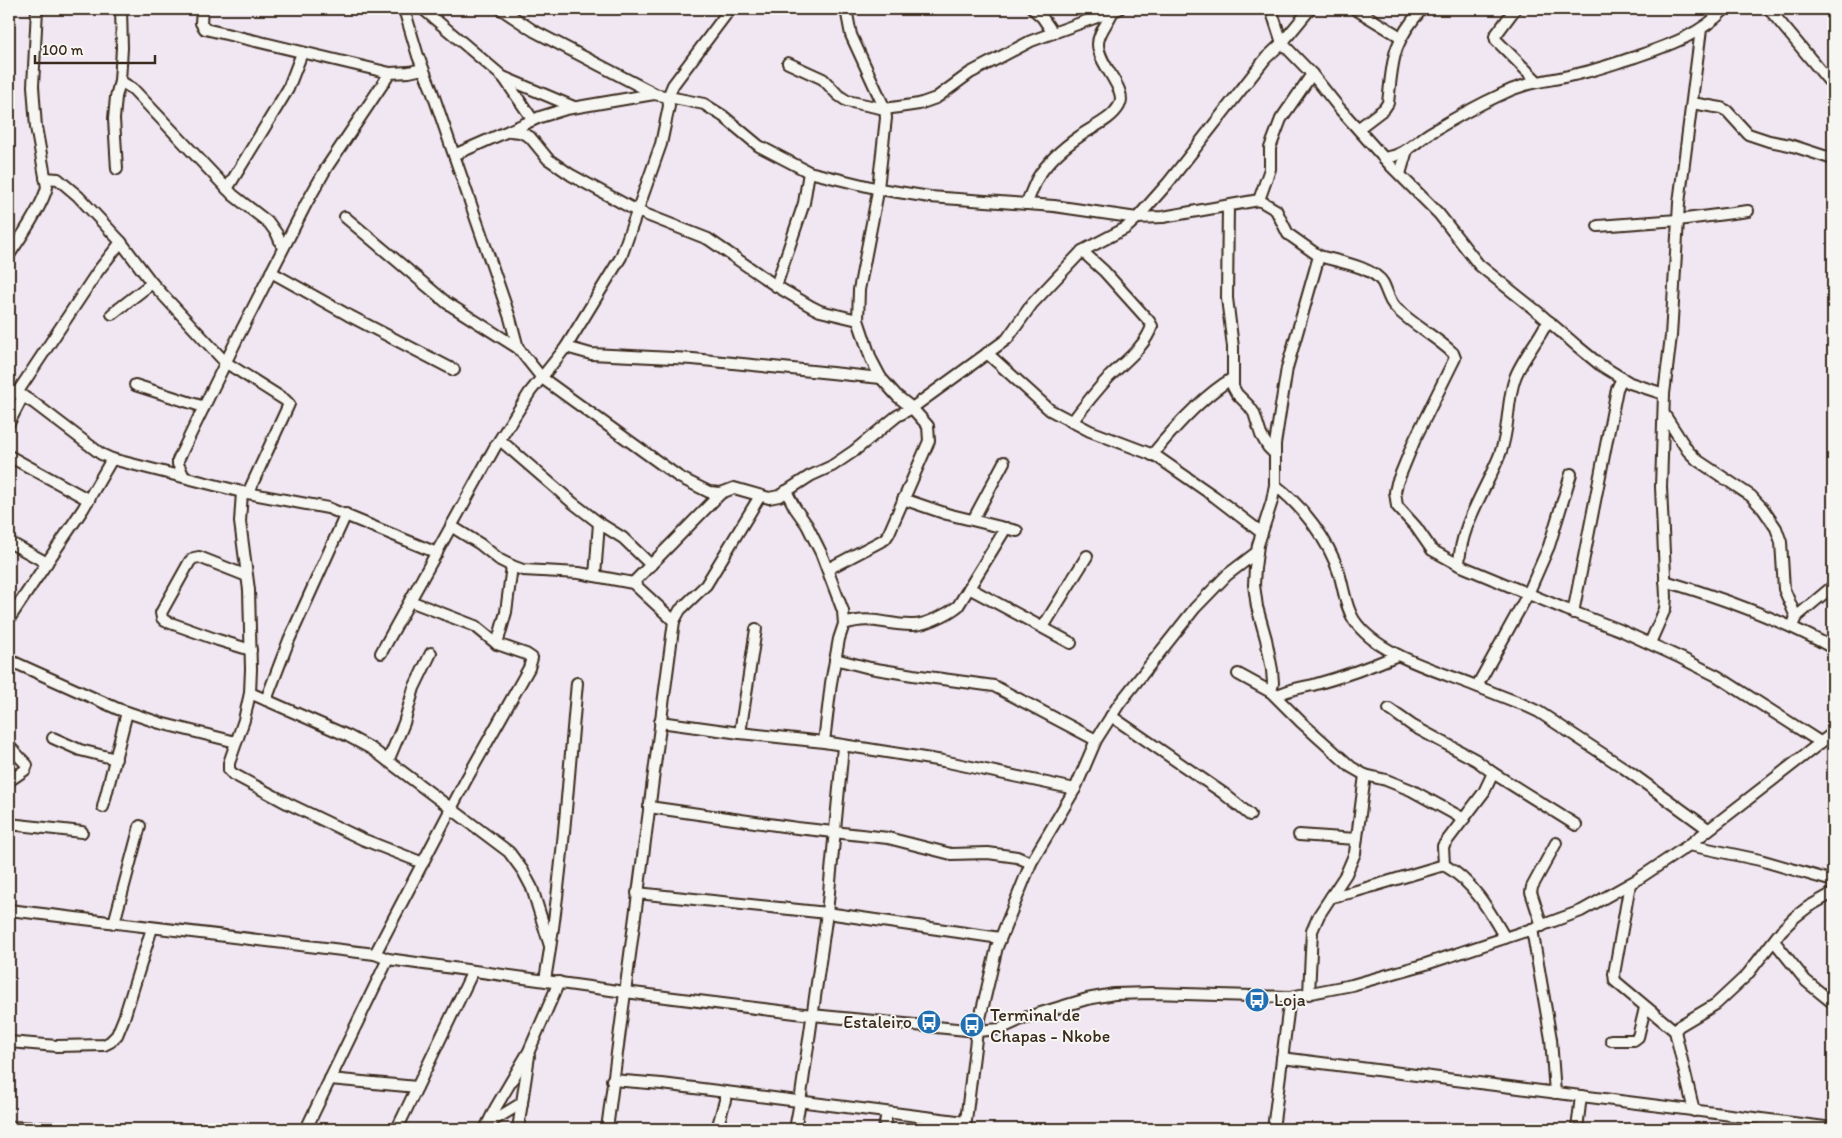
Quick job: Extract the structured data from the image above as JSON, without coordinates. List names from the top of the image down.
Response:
{
  "places": {
    "bus stop": ["Loja", "Estaleiro", "Terminal de Chapas - Nkobe"]
  },
  "scale_bar": "100 m"
}
